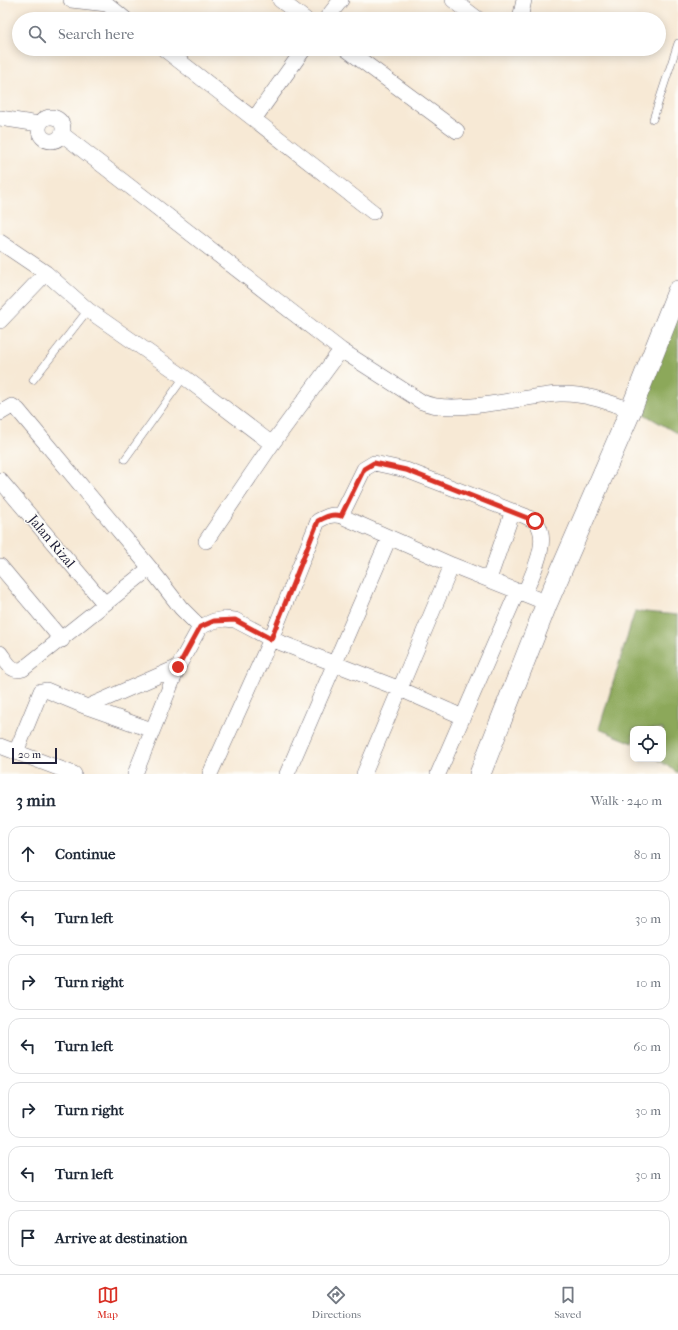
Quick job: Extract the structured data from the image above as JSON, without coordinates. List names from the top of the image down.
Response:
{
  "streets": {
    "street": ["Jalan Rizal"]
  },
  "scale_bar": "20 m",
  "page": {
    "search": "Search here",
    "scale": "20 m",
    "heading": ["3 min", "Walk · 240 m"],
    "list": [
      ["Continue", "80 m"],
      ["Turn left", "30 m"],
      ["Turn right", "10 m"],
      ["Turn left", "60 m"],
      ["Turn right", "30 m"],
      ["Turn left", "30 m"],
      "Arrive at destination"
    ],
    "nav": ["Map", "Directions", "Saved"]
  }
}
